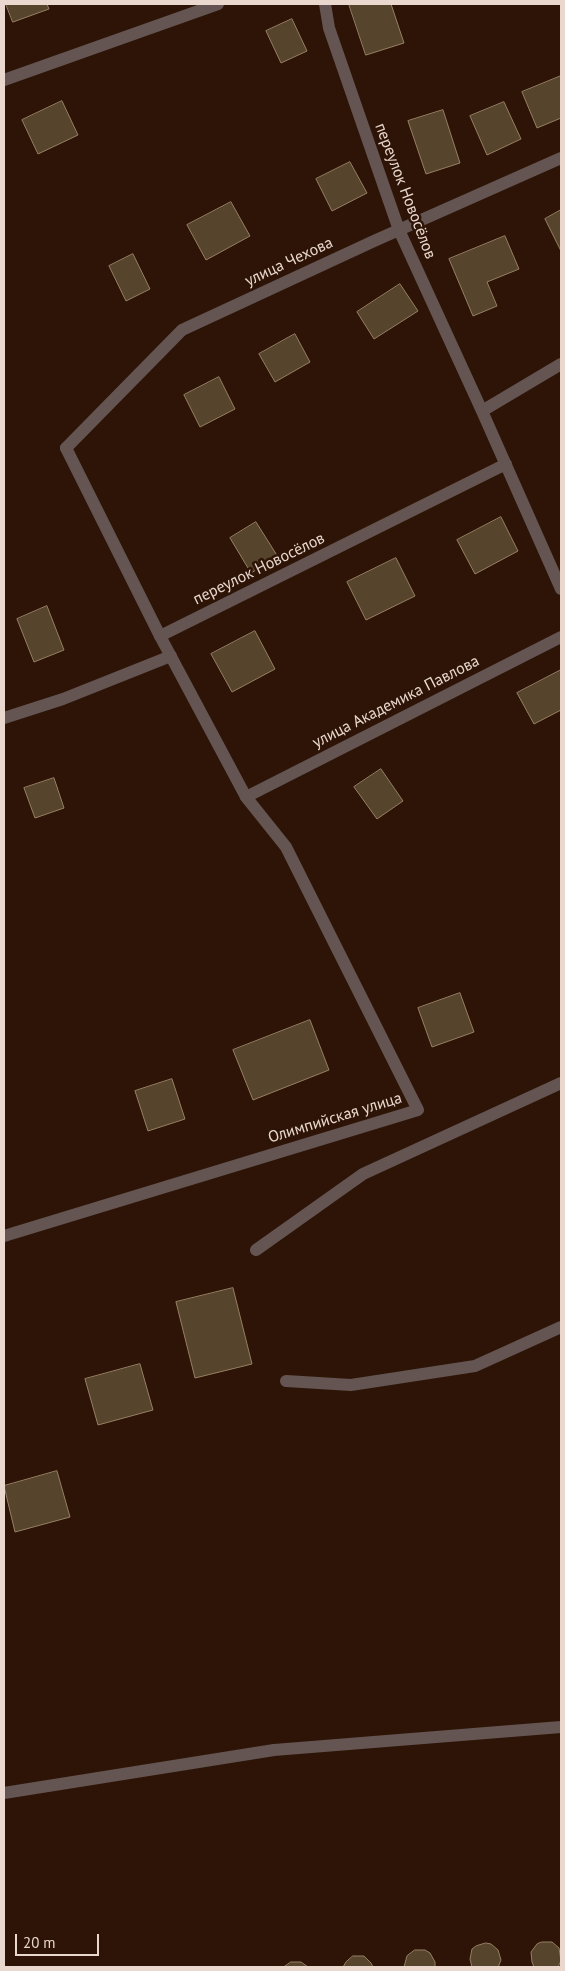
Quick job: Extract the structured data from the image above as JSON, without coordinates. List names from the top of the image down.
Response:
{
  "streets": {
    "street": [
      "переулок Новосёлов",
      "улица Чехова",
      "улица Академика Павлова",
      "Олимпийская улица"
    ]
  },
  "crossings": [
    ["переулок Новосёлов", "улица Чехова"],
    ["улица Академика Павлова", "Олимпийская улица"]
  ],
  "scale_bar": "20 m"
}
